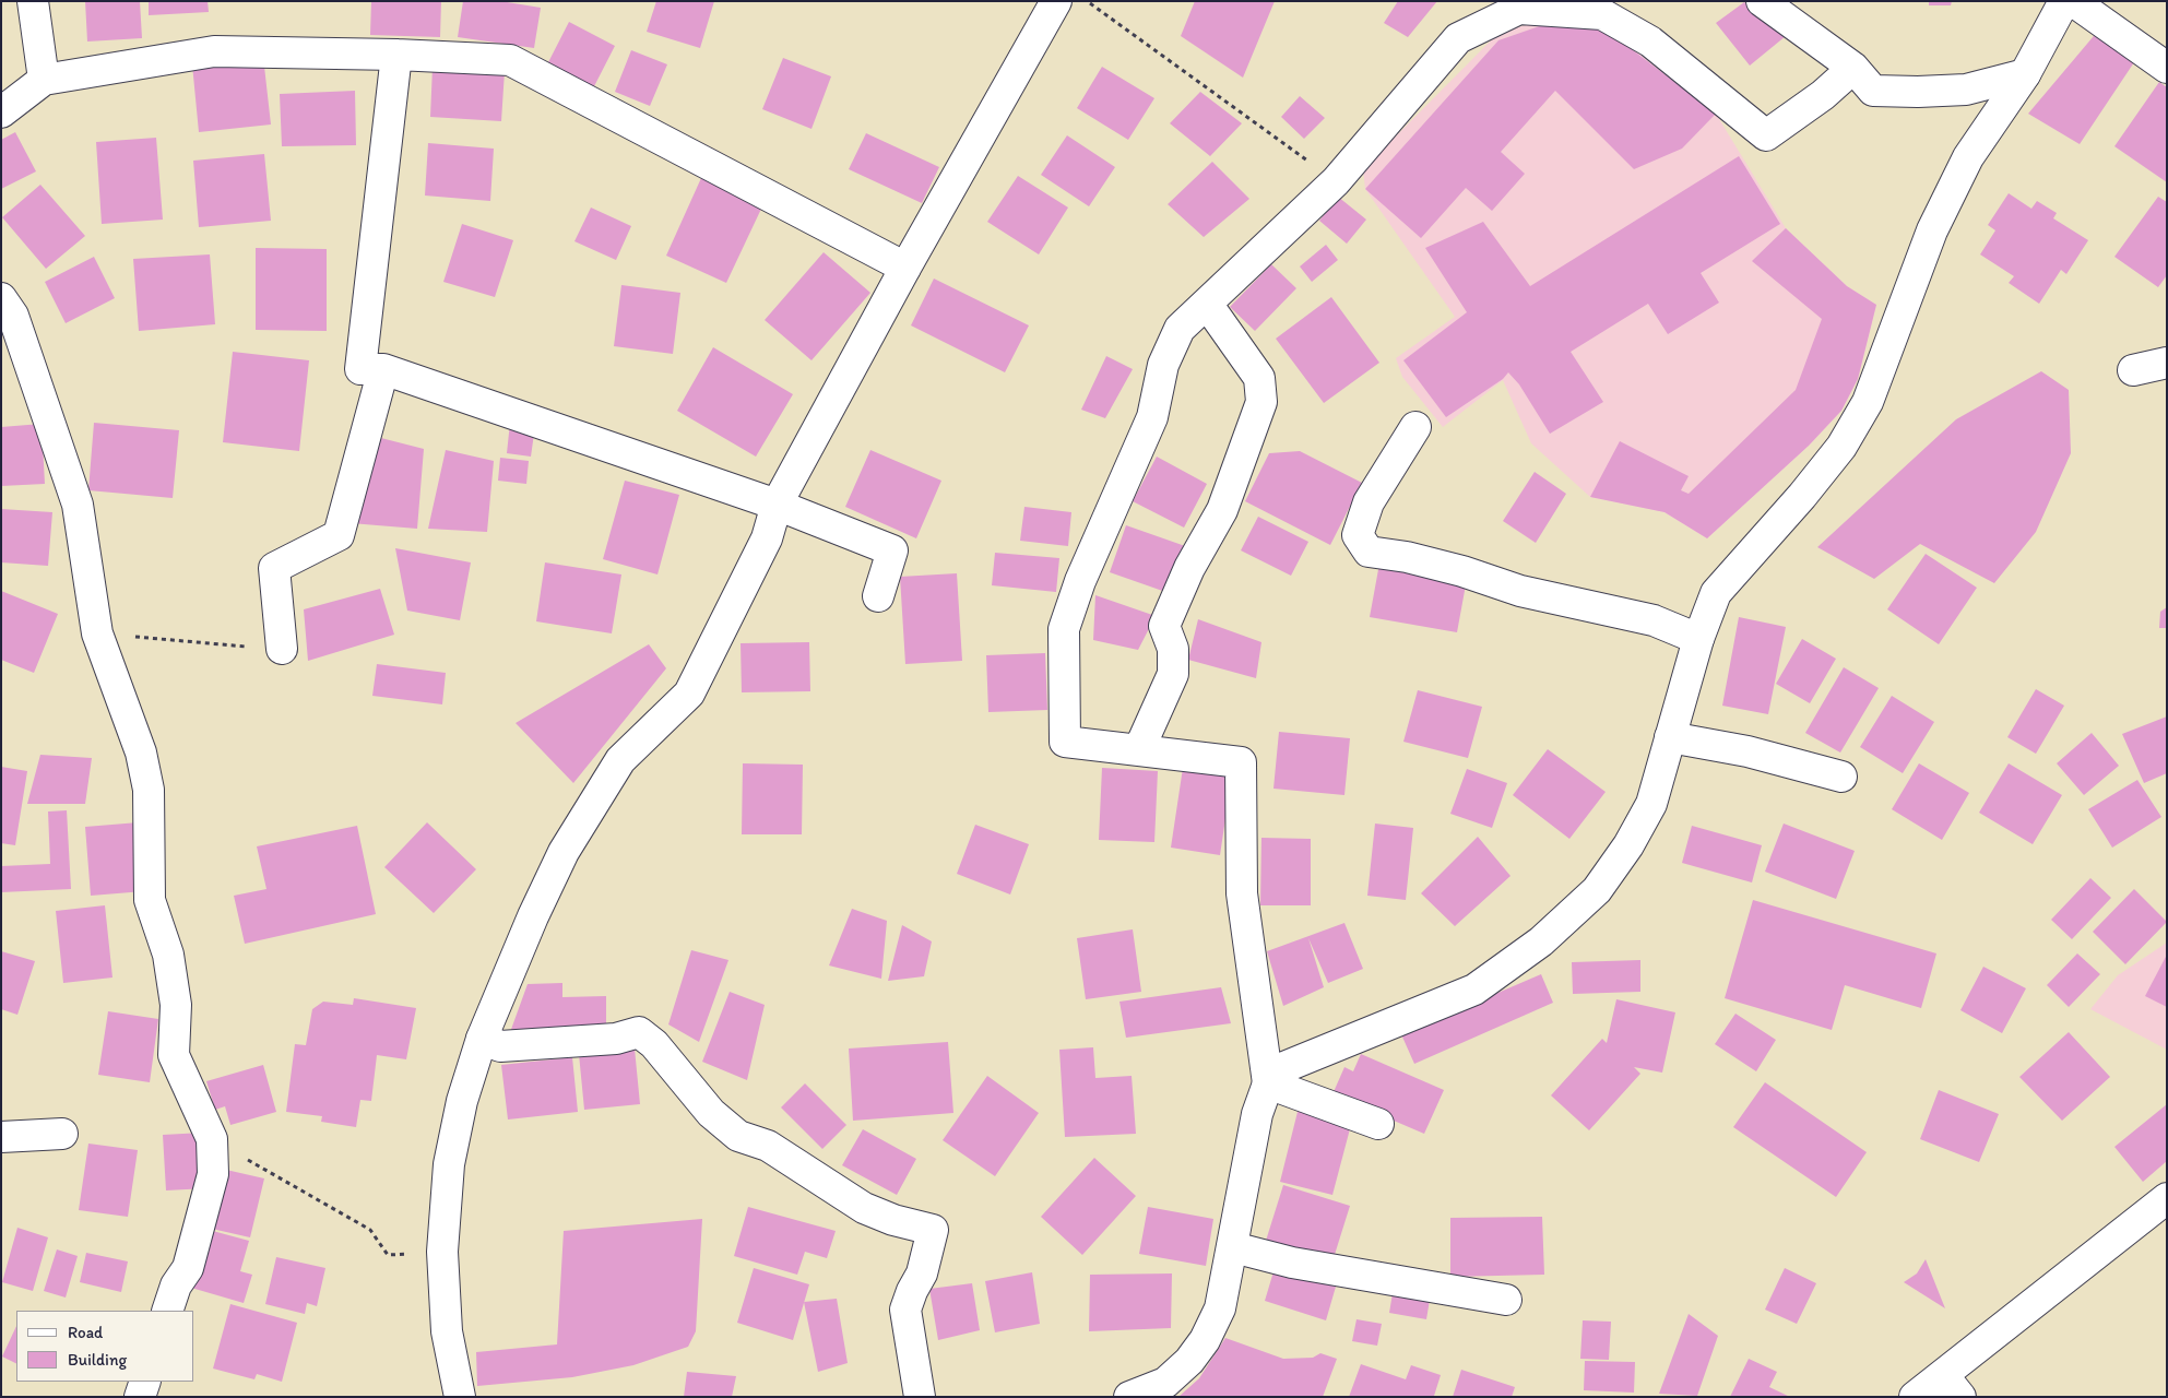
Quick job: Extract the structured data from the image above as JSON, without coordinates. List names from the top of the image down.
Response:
{
  "legend": ["Road", "Building"]
}
